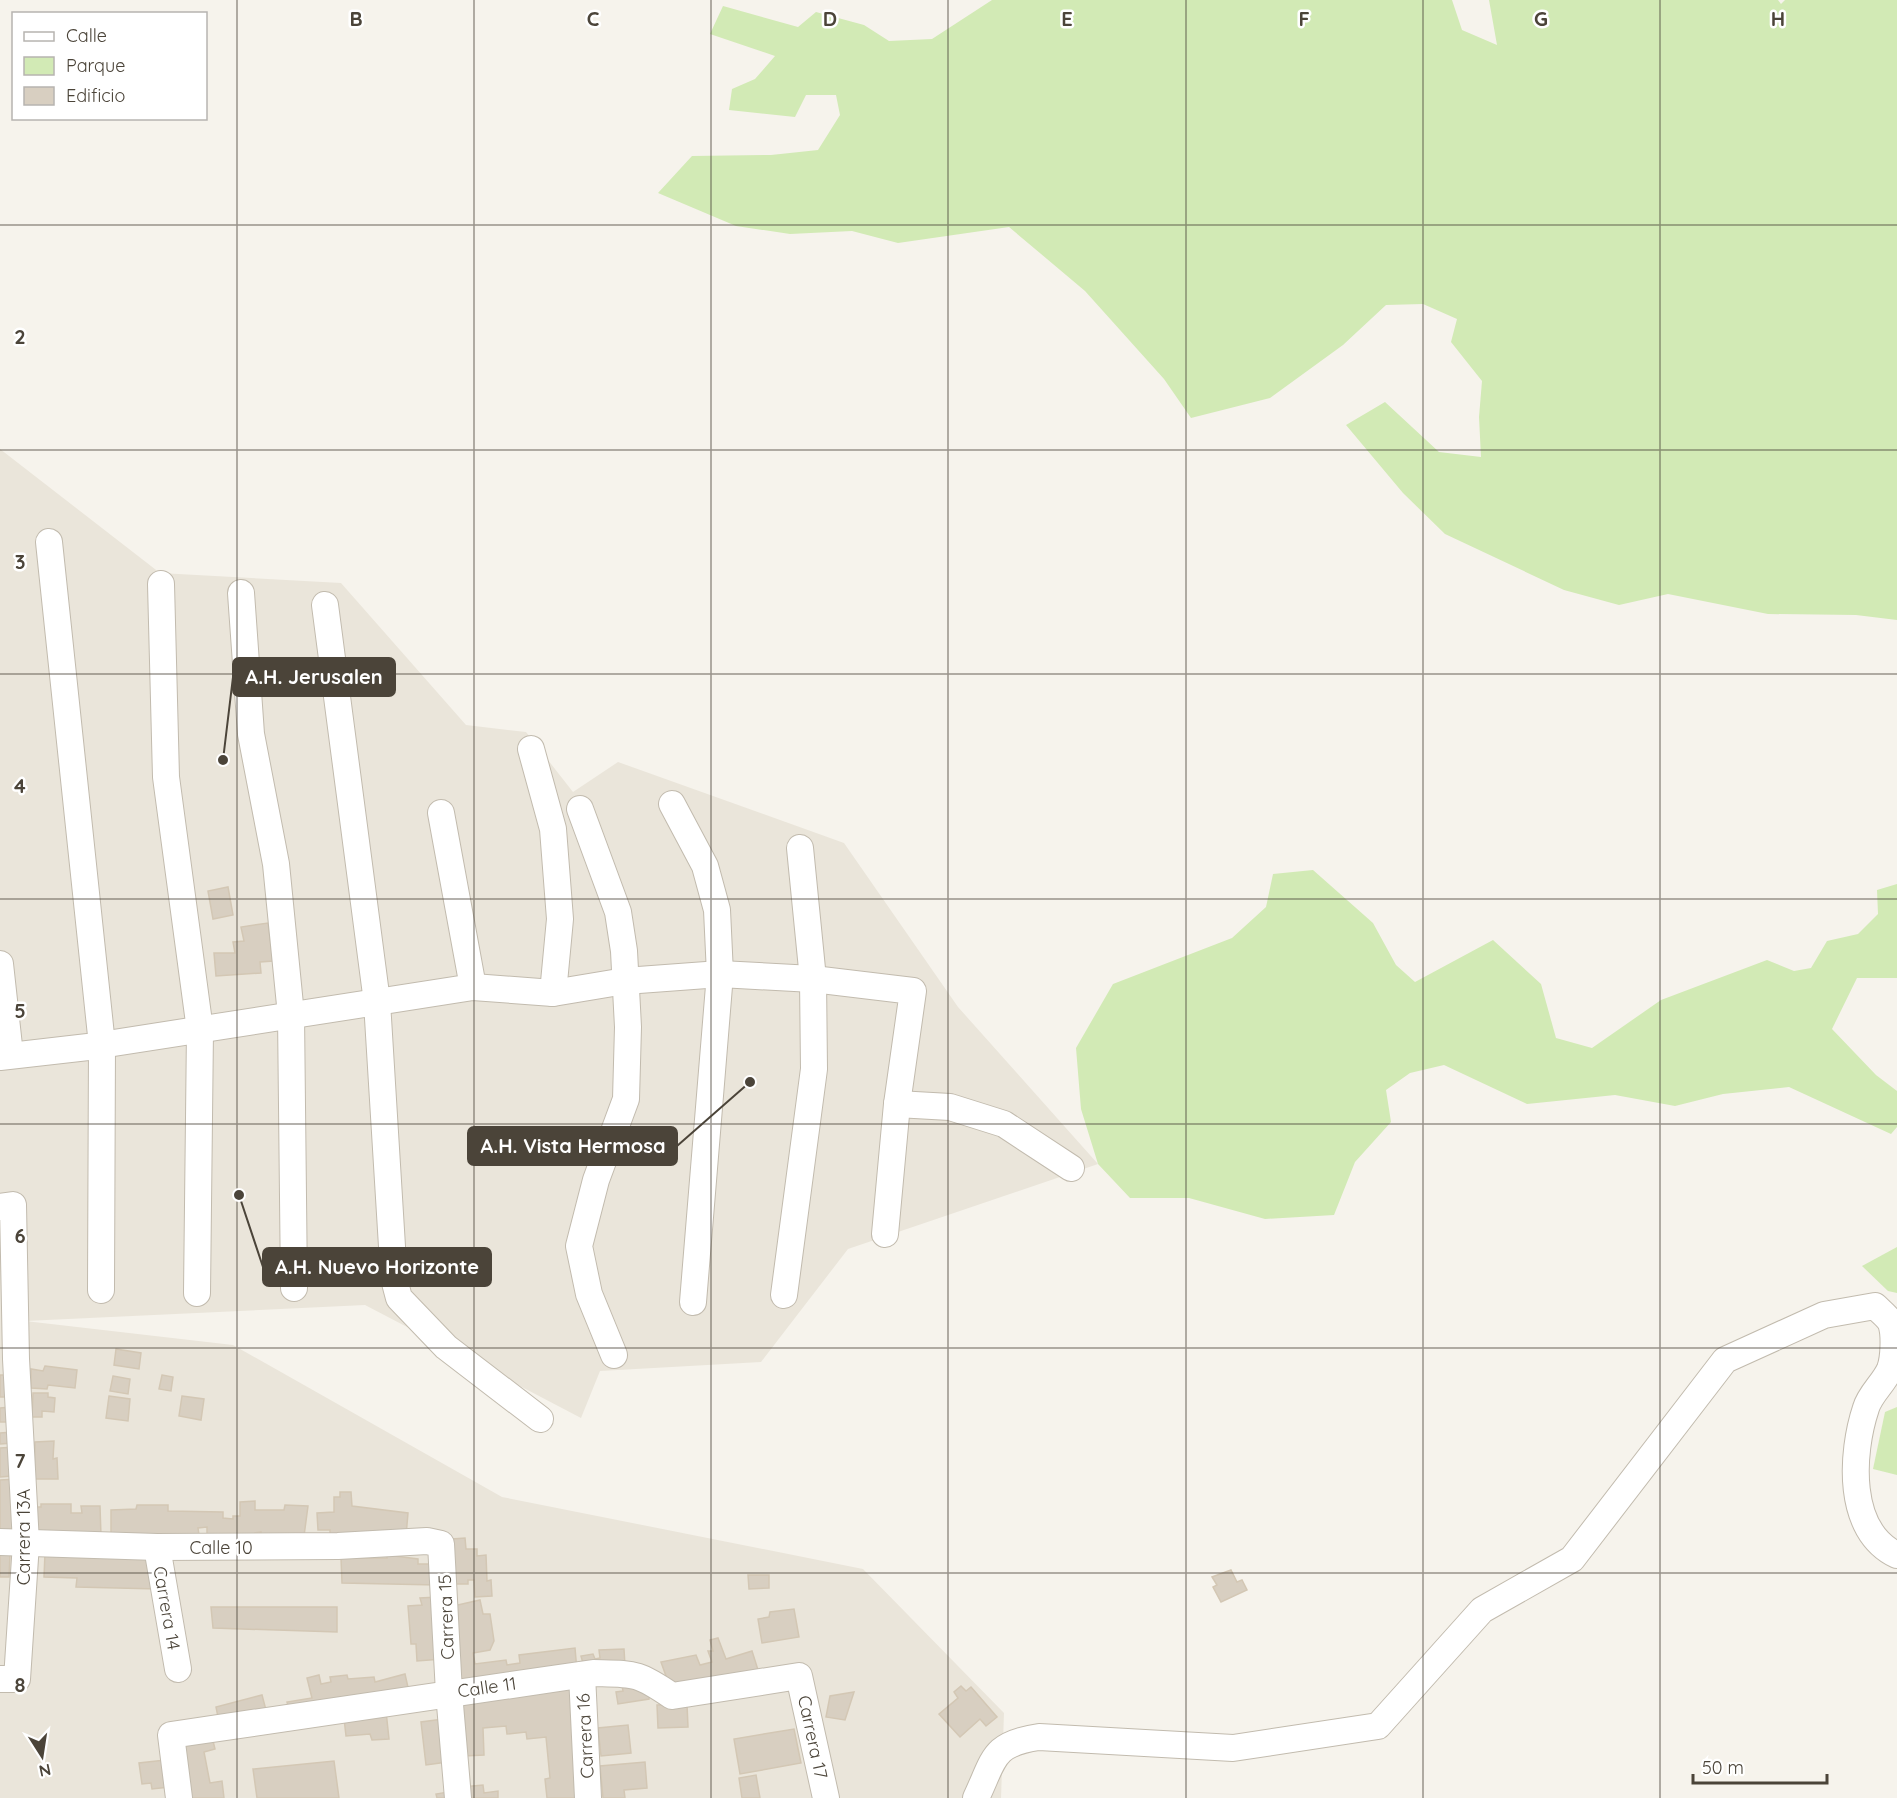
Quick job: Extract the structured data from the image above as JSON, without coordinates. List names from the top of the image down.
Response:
{
  "streets": {
    "street": [
      "Carrera 13A",
      "Calle 10",
      "Carrera 14",
      "Carrera 15",
      "Calle 11",
      "Carrera 16",
      "Carrera 17"
    ]
  },
  "crossings": [
    ["Carrera 13A", "Calle 10"],
    ["Calle 10", "Carrera 14"],
    ["Calle 10", "Carrera 15"],
    ["Carrera 15", "Calle 11"],
    ["Calle 11", "Carrera 16"],
    ["Calle 11", "Carrera 17"]
  ],
  "places": ["A.H. Jerusalen", "A.H. Vista Hermosa", "A.H. Nuevo Horizonte"],
  "legend": ["Calle", "Parque", "Edificio"],
  "scale_bar": "50 m",
  "north": "bottom",
  "grid": {
    "columns": [
      "B",
      "C",
      "D",
      "E",
      "F",
      "G",
      "H"
    ],
    "rows": [
      "2",
      "3",
      "4",
      "5",
      "6",
      "7",
      "8"
    ]
  }
}
